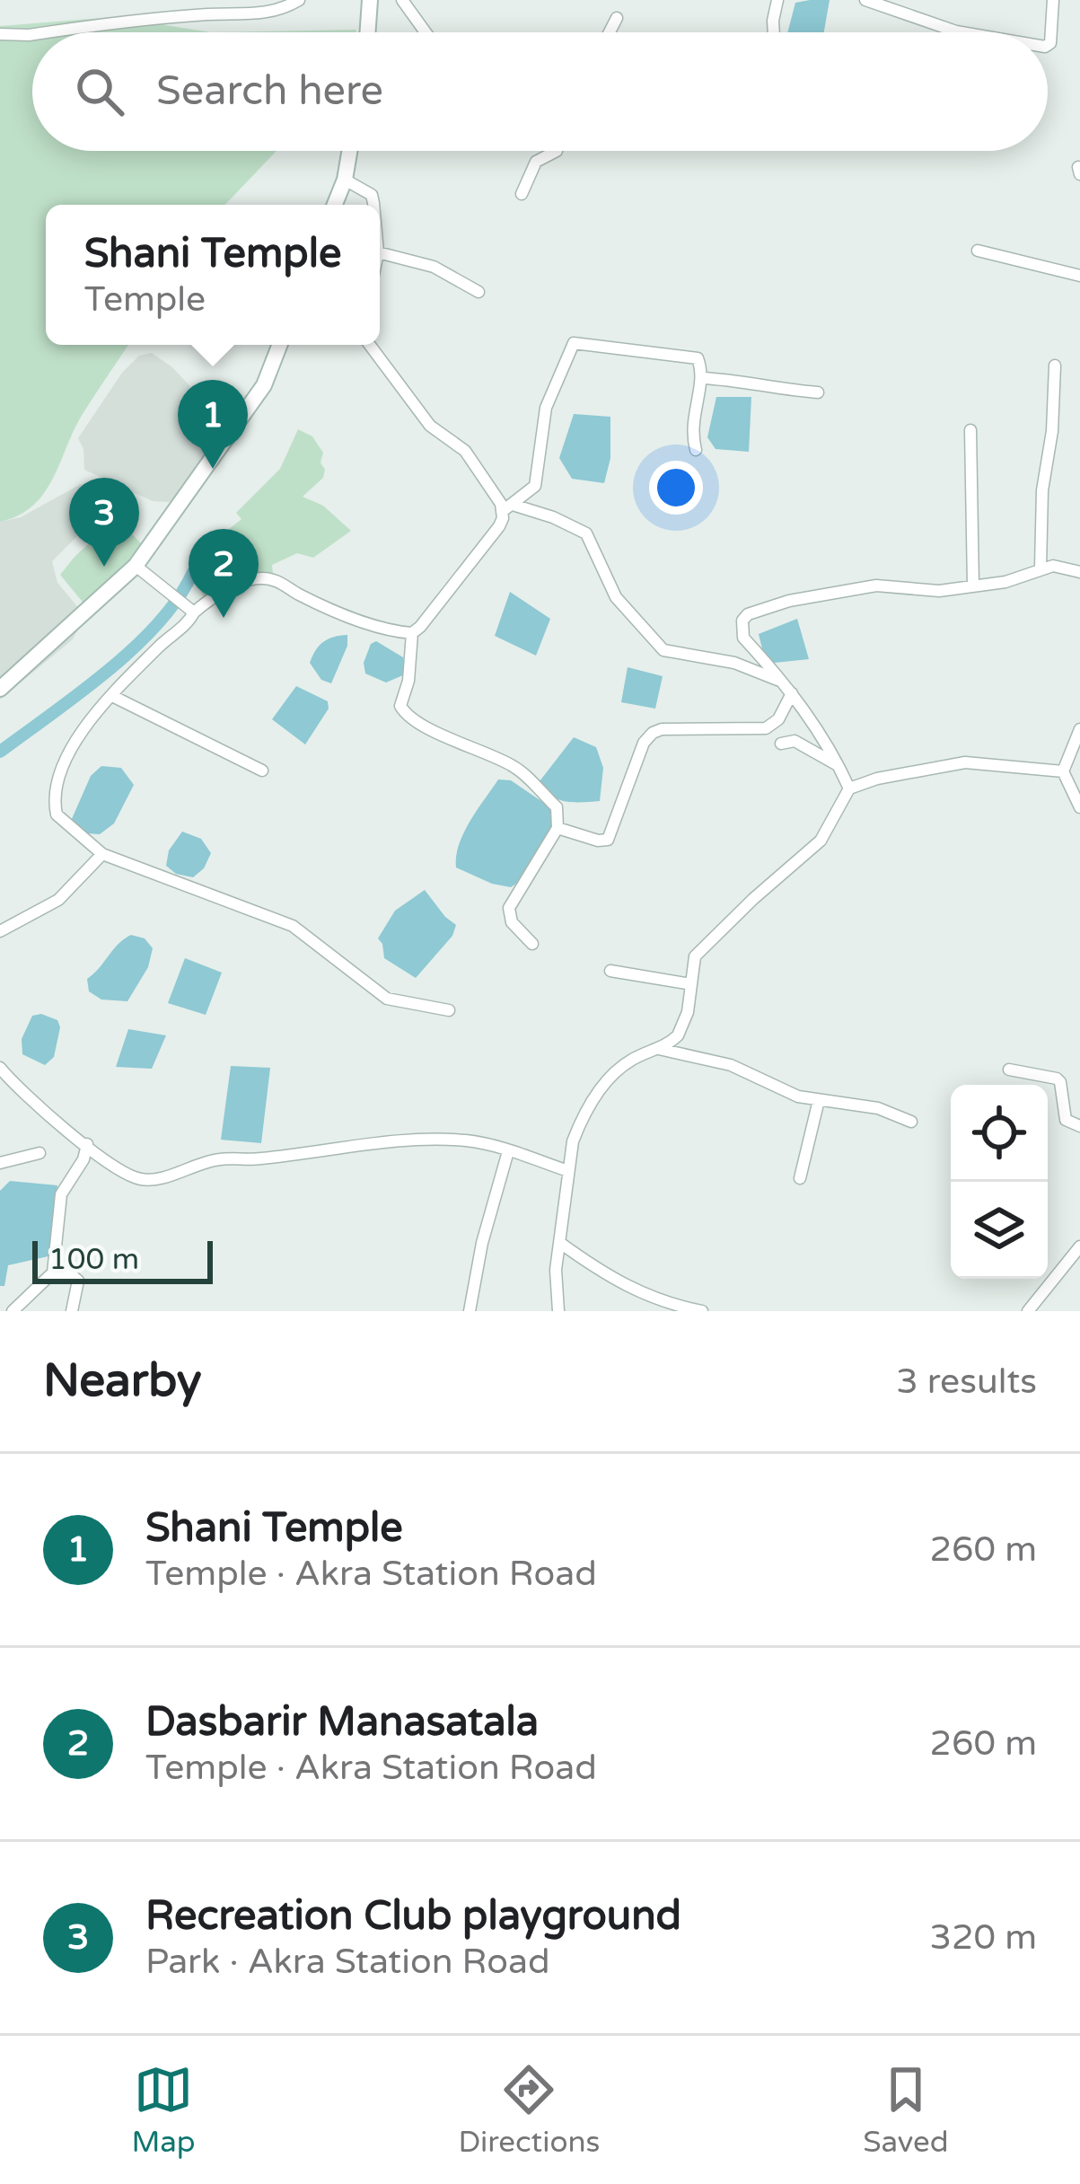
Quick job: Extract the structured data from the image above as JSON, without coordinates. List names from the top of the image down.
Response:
{
  "scale_bar": "100 m",
  "page": {
    "search": "Search here",
    "popup": ["Shani Temple", "Temple"],
    "pins": ["1", "3", "2"],
    "scale": "100 m",
    "heading": ["Nearby", "3 results"],
    "list": [
      {
        "mark": "1",
        "name": "Shani Temple",
        "note": "Temple · Akra Station Road",
        "value": "260 m"
      },
      {
        "mark": "2",
        "name": "Dasbarir Manasatala",
        "note": "Temple · Akra Station Road",
        "value": "260 m"
      },
      {
        "mark": "3",
        "name": "Recreation Club playground",
        "note": "Park · Akra Station Road",
        "value": "320 m"
      }
    ],
    "nav": ["Map", "Directions", "Saved"]
  }
}
